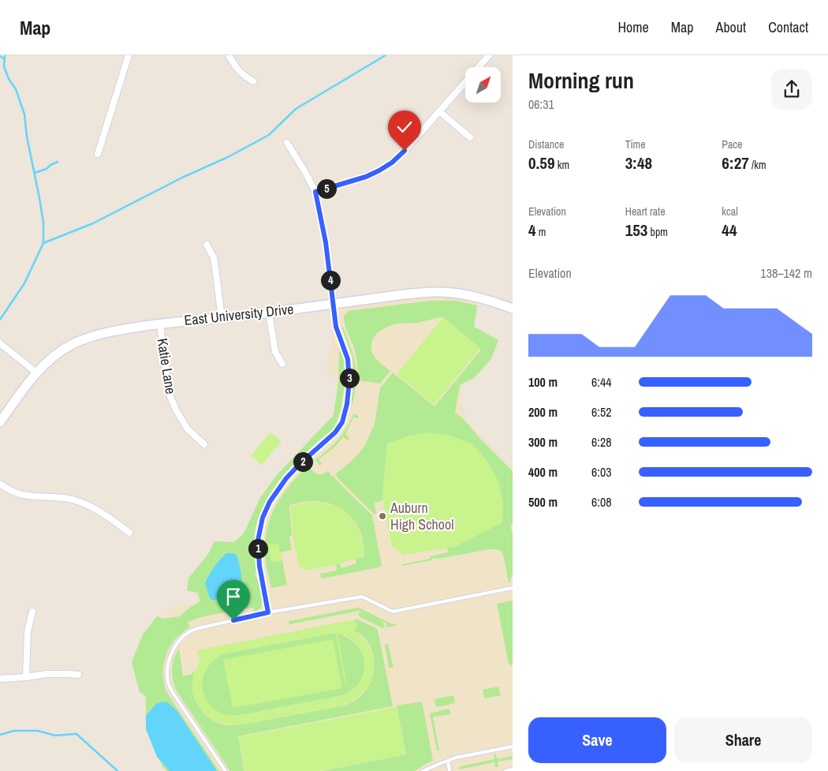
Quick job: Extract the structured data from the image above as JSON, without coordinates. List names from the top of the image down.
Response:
{
  "streets": {
    "main road": ["East University Drive"],
    "street": ["Katie Lane"]
  },
  "crossings": [
    ["East University Drive", "Katie Lane"]
  ],
  "places": ["Auburn High School"],
  "north": "top right",
  "page": {
    "header": "Map",
    "nav": [
      "Home",
      "Map",
      "About",
      "Contact"
    ],
    "heading": ["Morning run", "06:31"],
    "stats": [
      ["Distance", "0.59 km"],
      ["Time", "3:48"],
      ["Pace", "6:27 /km"],
      ["Elevation", "4 m"],
      ["Heart rate", "153 bpm"],
      ["kcal", "44"]
    ],
    "pins": [
      "5",
      "4",
      "3",
      "2",
      "1"
    ],
    "chart": ["Elevation", "138–142 m"],
    "list": [
      {
        "name": "100 m",
        "note": "6:44"
      },
      {
        "name": "200 m",
        "note": "6:52"
      },
      {
        "name": "300 m",
        "note": "6:28"
      },
      {
        "name": "400 m",
        "note": "6:03"
      },
      {
        "name": "500 m",
        "note": "6:08"
      }
    ],
    "buttons": ["Save", "Share"]
  }
}
